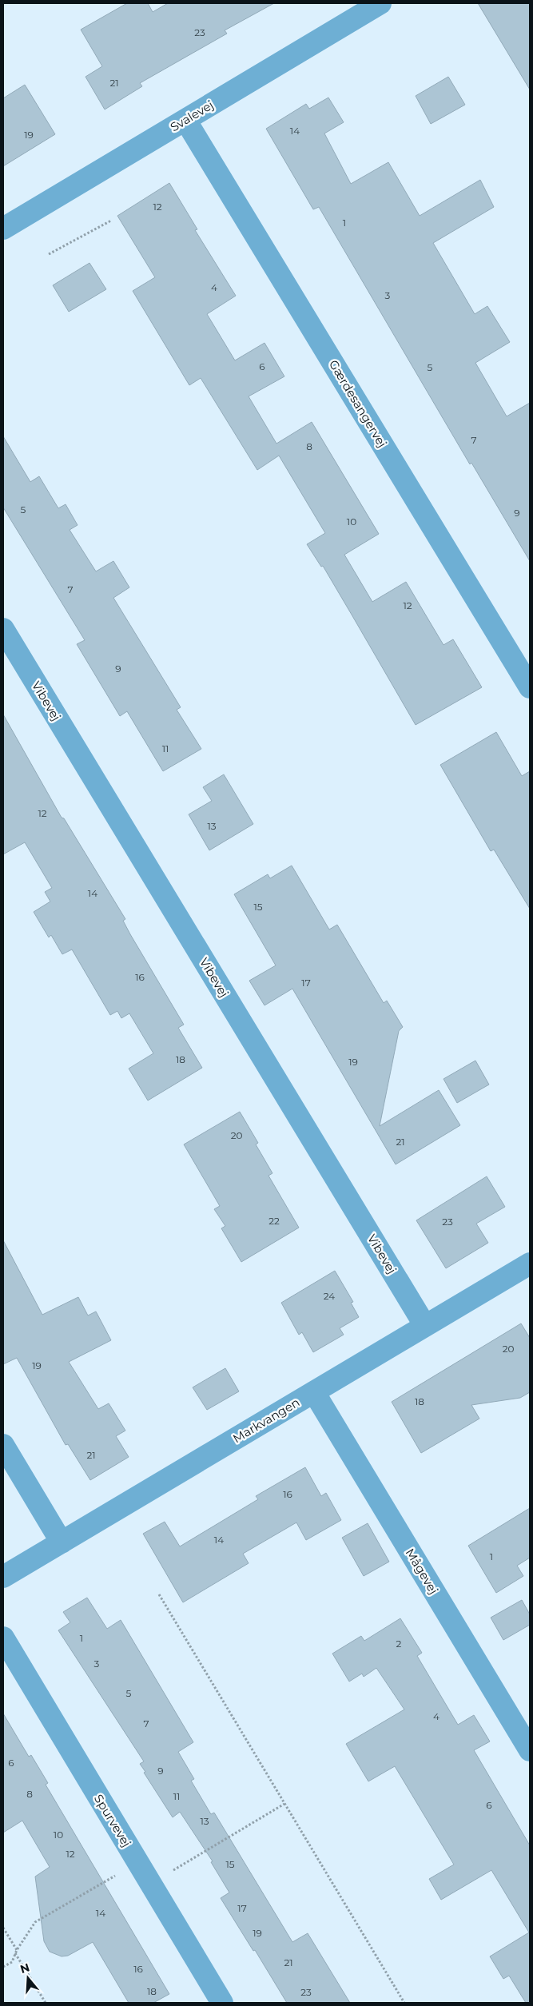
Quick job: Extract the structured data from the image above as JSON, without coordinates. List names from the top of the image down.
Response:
{
  "streets": {
    "street": [
      "Svalevej",
      "Gærdesangervej",
      "Vibevej",
      "Markvangen",
      "Mågevej",
      "Spurvevej"
    ]
  },
  "crossings": [
    ["Svalevej", "Gærdesangervej"],
    ["Vibevej", "Markvangen"],
    ["Markvangen", "Mågevej"]
  ],
  "house_numbers": [
    "23",
    "21",
    "14",
    "19",
    "12",
    "1",
    "4",
    "3",
    "6",
    "5",
    "7",
    "8",
    "5",
    "9",
    "10",
    "7",
    "12",
    "9",
    "11",
    "12",
    "13",
    "14",
    "15",
    "16",
    "17",
    "18",
    "19",
    "20",
    "21",
    "22",
    "23",
    "24",
    "20",
    "19",
    "18",
    "21",
    "16",
    "14",
    "1",
    "1",
    "2",
    "3",
    "5",
    "4",
    "7",
    "6",
    "9",
    "8",
    "11",
    "6",
    "13",
    "10",
    "12",
    "15",
    "17",
    "14",
    "19",
    "21",
    "16",
    "18",
    "23"
  ],
  "north": "top"
}
